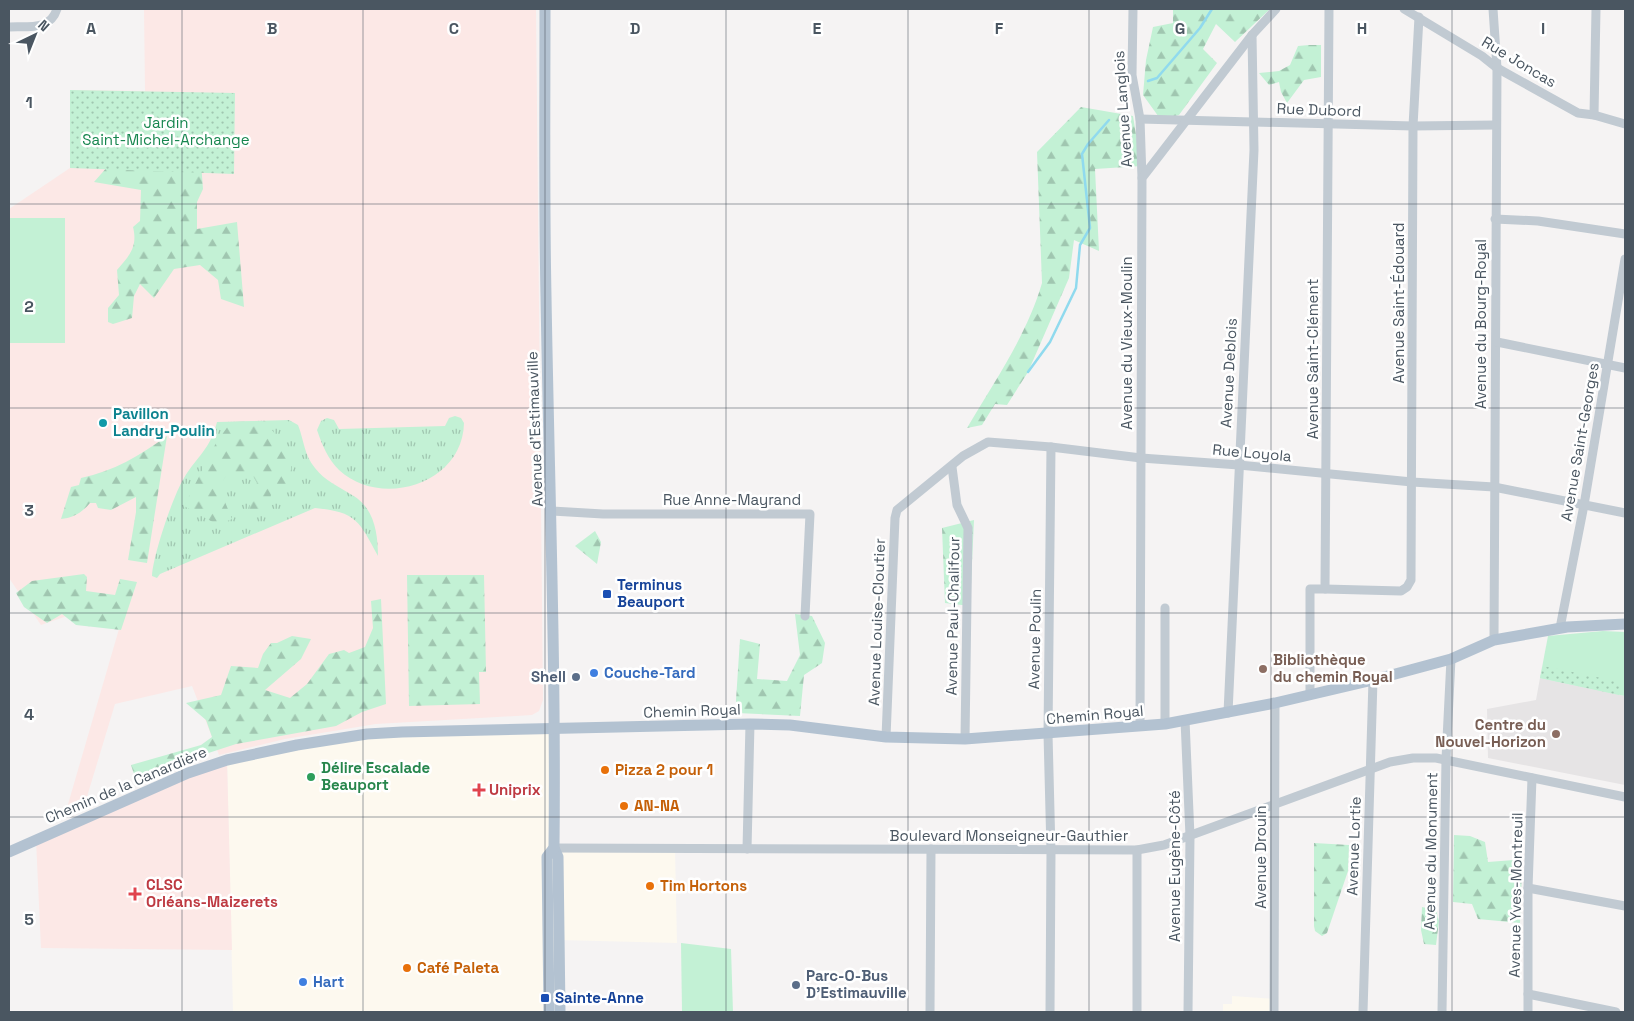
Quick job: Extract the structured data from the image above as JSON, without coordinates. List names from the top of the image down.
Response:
{
  "streets": {
    "main road": ["Avenue d'Estimauville", "Chemin Royal", "Chemin de la Canardière"],
    "street": [
      "Rue Joncas",
      "Avenue Langlois",
      "Rue Dubord",
      "Avenue Saint-Édouard",
      "Avenue du Bourg-Royal",
      "Avenue du Vieux-Moulin",
      "Avenue Saint-Clément",
      "Avenue Deblois",
      "Avenue Saint-Georges",
      "Rue Loyola",
      "Rue Anne-Mayrand",
      "Avenue Paul-Chalifour",
      "Avenue Louise-Cloutier",
      "Avenue Poulin",
      "Boulevard Monseigneur-Gauthier",
      "Avenue Lortie",
      "Avenue du Monument",
      "Avenue Drouin",
      "Avenue Eugène-Côté",
      "Avenue Yves-Montreuil"
    ]
  },
  "crossings": [
    ["Rue Joncas", "Avenue Saint-Édouard"],
    ["Rue Joncas", "Avenue du Bourg-Royal"],
    ["Avenue Langlois", "Rue Dubord"],
    ["Avenue Langlois", "Avenue du Vieux-Moulin"],
    ["Rue Dubord", "Avenue Saint-Édouard"],
    ["Rue Dubord", "Avenue du Bourg-Royal"],
    ["Rue Dubord", "Avenue Saint-Clément"],
    ["Rue Dubord", "Avenue Deblois"],
    ["Avenue Saint-Édouard", "Avenue Saint-Clément"],
    ["Avenue Saint-Édouard", "Rue Loyola"],
    ["Avenue du Bourg-Royal", "Rue Loyola"],
    ["Avenue du Bourg-Royal", "Chemin Royal"],
    ["Avenue du Vieux-Moulin", "Rue Loyola"],
    ["Avenue du Vieux-Moulin", "Chemin Royal"],
    ["Avenue Saint-Clément", "Rue Loyola"],
    ["Avenue Deblois", "Rue Loyola"],
    ["Avenue Deblois", "Chemin Royal"],
    ["Avenue d'Estimauville", "Rue Anne-Mayrand"],
    ["Avenue d'Estimauville", "Chemin Royal"],
    ["Avenue d'Estimauville", "Chemin de la Canardière"],
    ["Avenue d'Estimauville", "Boulevard Monseigneur-Gauthier"],
    ["Avenue Saint-Georges", "Rue Loyola"],
    ["Avenue Saint-Georges", "Chemin Royal"],
    ["Rue Loyola", "Avenue Paul-Chalifour"],
    ["Rue Loyola", "Avenue Louise-Cloutier"],
    ["Rue Loyola", "Avenue Poulin"],
    ["Avenue Paul-Chalifour", "Chemin Royal"],
    ["Avenue Louise-Cloutier", "Chemin Royal"],
    ["Avenue Poulin", "Chemin Royal"],
    ["Avenue Poulin", "Boulevard Monseigneur-Gauthier"],
    ["Chemin Royal", "Chemin de la Canardière"],
    ["Chemin Royal", "Avenue Lortie"],
    ["Chemin Royal", "Avenue du Monument"],
    ["Chemin Royal", "Avenue Drouin"],
    ["Chemin Royal", "Avenue Eugène-Côté"],
    ["Boulevard Monseigneur-Gauthier", "Avenue Lortie"],
    ["Boulevard Monseigneur-Gauthier", "Avenue du Monument"],
    ["Boulevard Monseigneur-Gauthier", "Avenue Drouin"],
    ["Boulevard Monseigneur-Gauthier", "Avenue Eugène-Côté"],
    ["Boulevard Monseigneur-Gauthier", "Avenue Yves-Montreuil"]
  ],
  "parks": ["Jardin Saint-Michel-Archange"],
  "places": {
    "other": [
      "Pavillon Landry-Poulin",
      "Bibliothèque du chemin Royal",
      "Couche-Tard",
      "Shell",
      "Centre du Nouvel-Horizon",
      "Pizza 2 pour 1",
      "Délire Escalade Beauport",
      "AN-NA",
      "Tim Hortons",
      "Café Paleta",
      "Hart",
      "Parc-O-Bus D'Estimauville"
    ],
    "transit": ["Terminus Beauport", "Sainte-Anne"],
    "health": ["Uniprix", "CLSC Orléans-Maizerets"]
  },
  "north": "top right",
  "grid": {
    "columns": [
      "A",
      "B",
      "C",
      "D",
      "E",
      "F",
      "G",
      "H",
      "I"
    ],
    "rows": [
      "1",
      "2",
      "3",
      "4",
      "5"
    ]
  }
}
